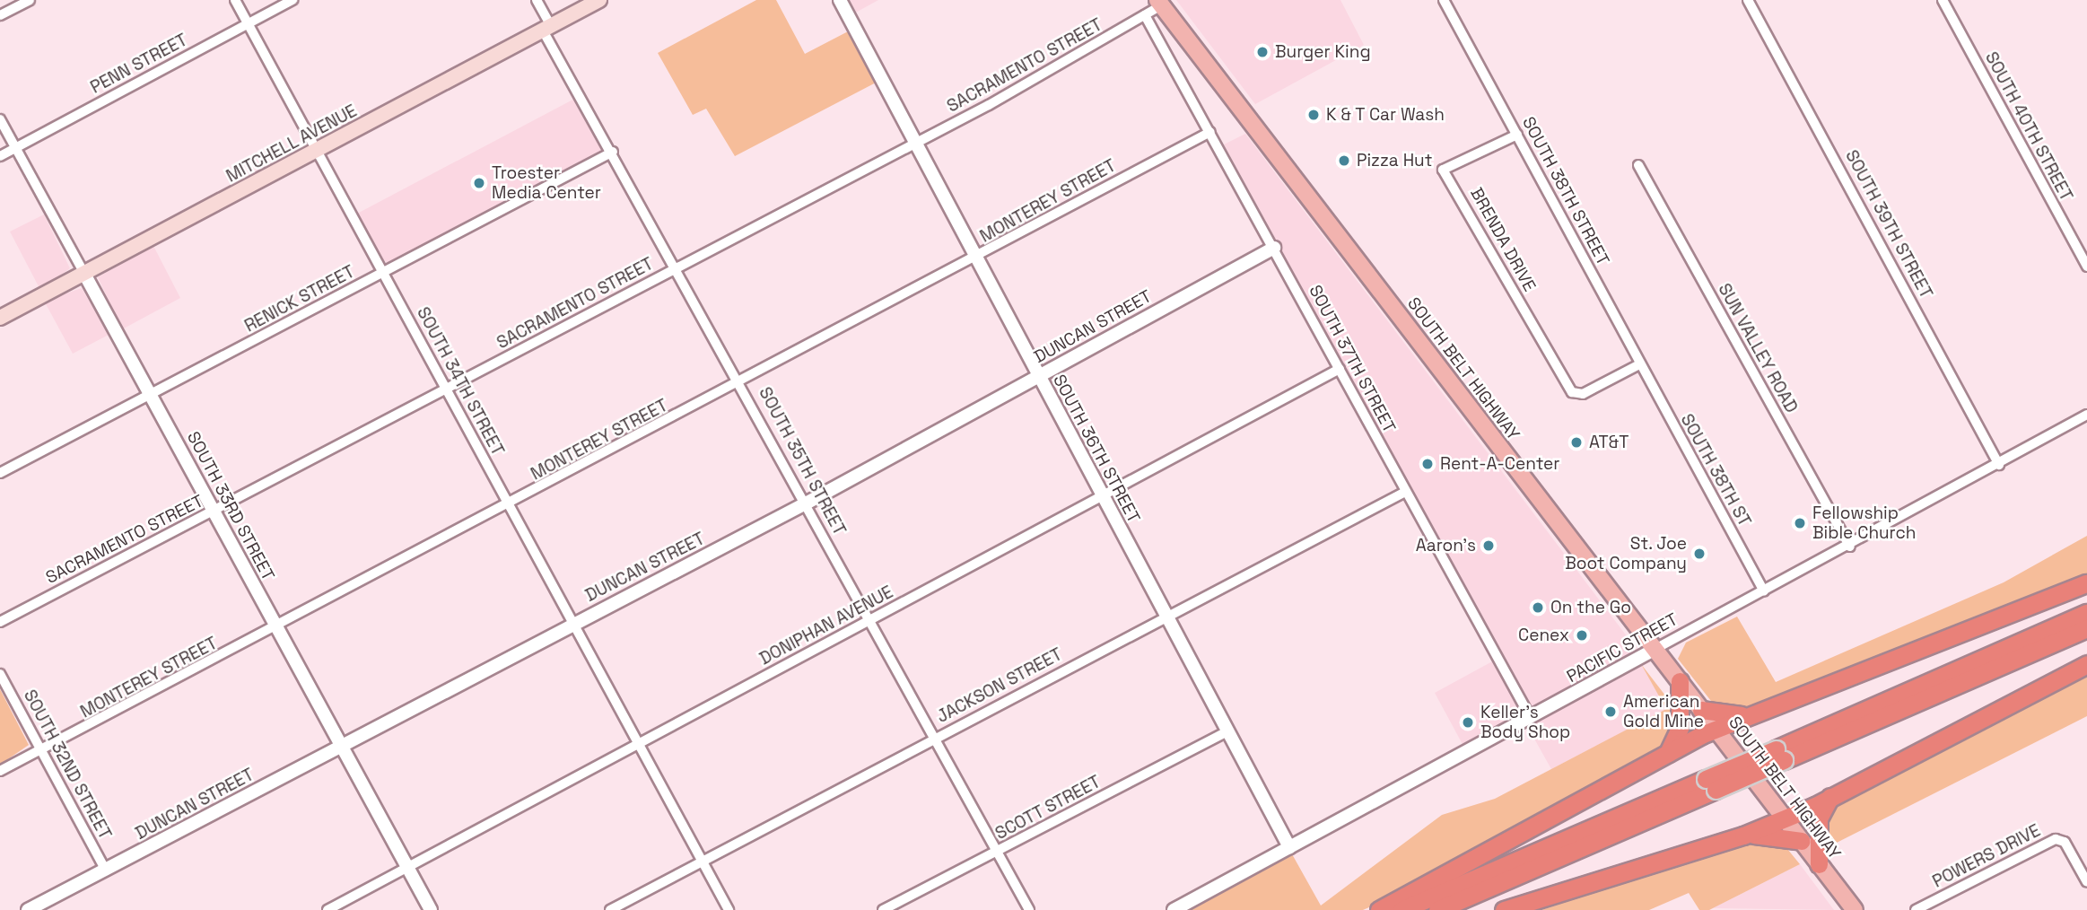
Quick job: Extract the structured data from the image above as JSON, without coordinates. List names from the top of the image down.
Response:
{
  "streets": {
    "main road": ["MITCHELL AVENUE", "SOUTH BELT HIGHWAY"],
    "street": [
      "PENN STREET",
      "SACRAMENTO STREET",
      "SOUTH 40TH STREET",
      "SOUTH 38TH STREET",
      "MONTEREY STREET",
      "SOUTH 39TH STREET",
      "BRENDA DRIVE",
      "RENICK STREET",
      "DUNCAN STREET",
      "SUN VALLEY ROAD",
      "SOUTH 37TH STREET",
      "SOUTH 34TH STREET",
      "SOUTH 36TH STREET",
      "SOUTH 35TH STREET",
      "SOUTH 38TH ST",
      "SOUTH 33RD STREET",
      "DONIPHAN AVENUE",
      "PACIFIC STREET",
      "JACKSON STREET",
      "SOUTH 32ND STREET",
      "SCOTT STREET",
      "POWERS DRIVE"
    ]
  },
  "crossings": [
    ["PENN STREET", "SOUTH 34TH STREET"],
    ["PENN STREET", "SOUTH 33RD STREET"],
    ["SACRAMENTO STREET", "SOUTH 37TH STREET"],
    ["SACRAMENTO STREET", "SOUTH BELT HIGHWAY"],
    ["SACRAMENTO STREET", "SOUTH 34TH STREET"],
    ["SACRAMENTO STREET", "SOUTH 36TH STREET"],
    ["SACRAMENTO STREET", "SOUTH 35TH STREET"],
    ["SACRAMENTO STREET", "SOUTH 33RD STREET"],
    ["MITCHELL AVENUE", "SOUTH 34TH STREET"],
    ["MITCHELL AVENUE", "SOUTH 35TH STREET"],
    ["MITCHELL AVENUE", "SOUTH 33RD STREET"],
    ["SOUTH 38TH STREET", "BRENDA DRIVE"],
    ["SOUTH 38TH STREET", "SOUTH 38TH ST"],
    ["MONTEREY STREET", "SOUTH 37TH STREET"],
    ["MONTEREY STREET", "SOUTH 34TH STREET"],
    ["MONTEREY STREET", "SOUTH 36TH STREET"],
    ["MONTEREY STREET", "SOUTH 35TH STREET"],
    ["MONTEREY STREET", "SOUTH 33RD STREET"],
    ["MONTEREY STREET", "SOUTH 32ND STREET"],
    ["SOUTH 39TH STREET", "PACIFIC STREET"],
    ["BRENDA DRIVE", "SOUTH 38TH ST"],
    ["RENICK STREET", "SOUTH 34TH STREET"],
    ["RENICK STREET", "SOUTH 35TH STREET"],
    ["RENICK STREET", "SOUTH 33RD STREET"],
    ["DUNCAN STREET", "SOUTH 37TH STREET"],
    ["DUNCAN STREET", "SOUTH 34TH STREET"],
    ["DUNCAN STREET", "SOUTH 36TH STREET"],
    ["DUNCAN STREET", "SOUTH 35TH STREET"],
    ["DUNCAN STREET", "SOUTH 33RD STREET"],
    ["DUNCAN STREET", "SOUTH 32ND STREET"],
    ["SUN VALLEY ROAD", "PACIFIC STREET"],
    ["SOUTH 37TH STREET", "DONIPHAN AVENUE"],
    ["SOUTH 37TH STREET", "PACIFIC STREET"],
    ["SOUTH 37TH STREET", "JACKSON STREET"],
    ["SOUTH BELT HIGHWAY", "PACIFIC STREET"],
    ["SOUTH 34TH STREET", "DONIPHAN AVENUE"],
    ["SOUTH 34TH STREET", "JACKSON STREET"],
    ["SOUTH 36TH STREET", "DONIPHAN AVENUE"],
    ["SOUTH 36TH STREET", "PACIFIC STREET"],
    ["SOUTH 36TH STREET", "JACKSON STREET"],
    ["SOUTH 36TH STREET", "SCOTT STREET"],
    ["SOUTH 35TH STREET", "DONIPHAN AVENUE"],
    ["SOUTH 35TH STREET", "JACKSON STREET"],
    ["SOUTH 35TH STREET", "SCOTT STREET"],
    ["SOUTH 38TH ST", "PACIFIC STREET"],
    ["SOUTH 33RD STREET", "DONIPHAN AVENUE"]
  ],
  "places": [
    "Burger King",
    "K & T Car Wash",
    "Pizza Hut",
    "Troester Media Center",
    "AT&T",
    "Rent-A-Center",
    "Fellowship Bible Church",
    "Aaron's",
    "St. Joe Boot Company",
    "On the Go",
    "Cenex",
    "American Gold Mine",
    "Keller's Body Shop"
  ]
}
